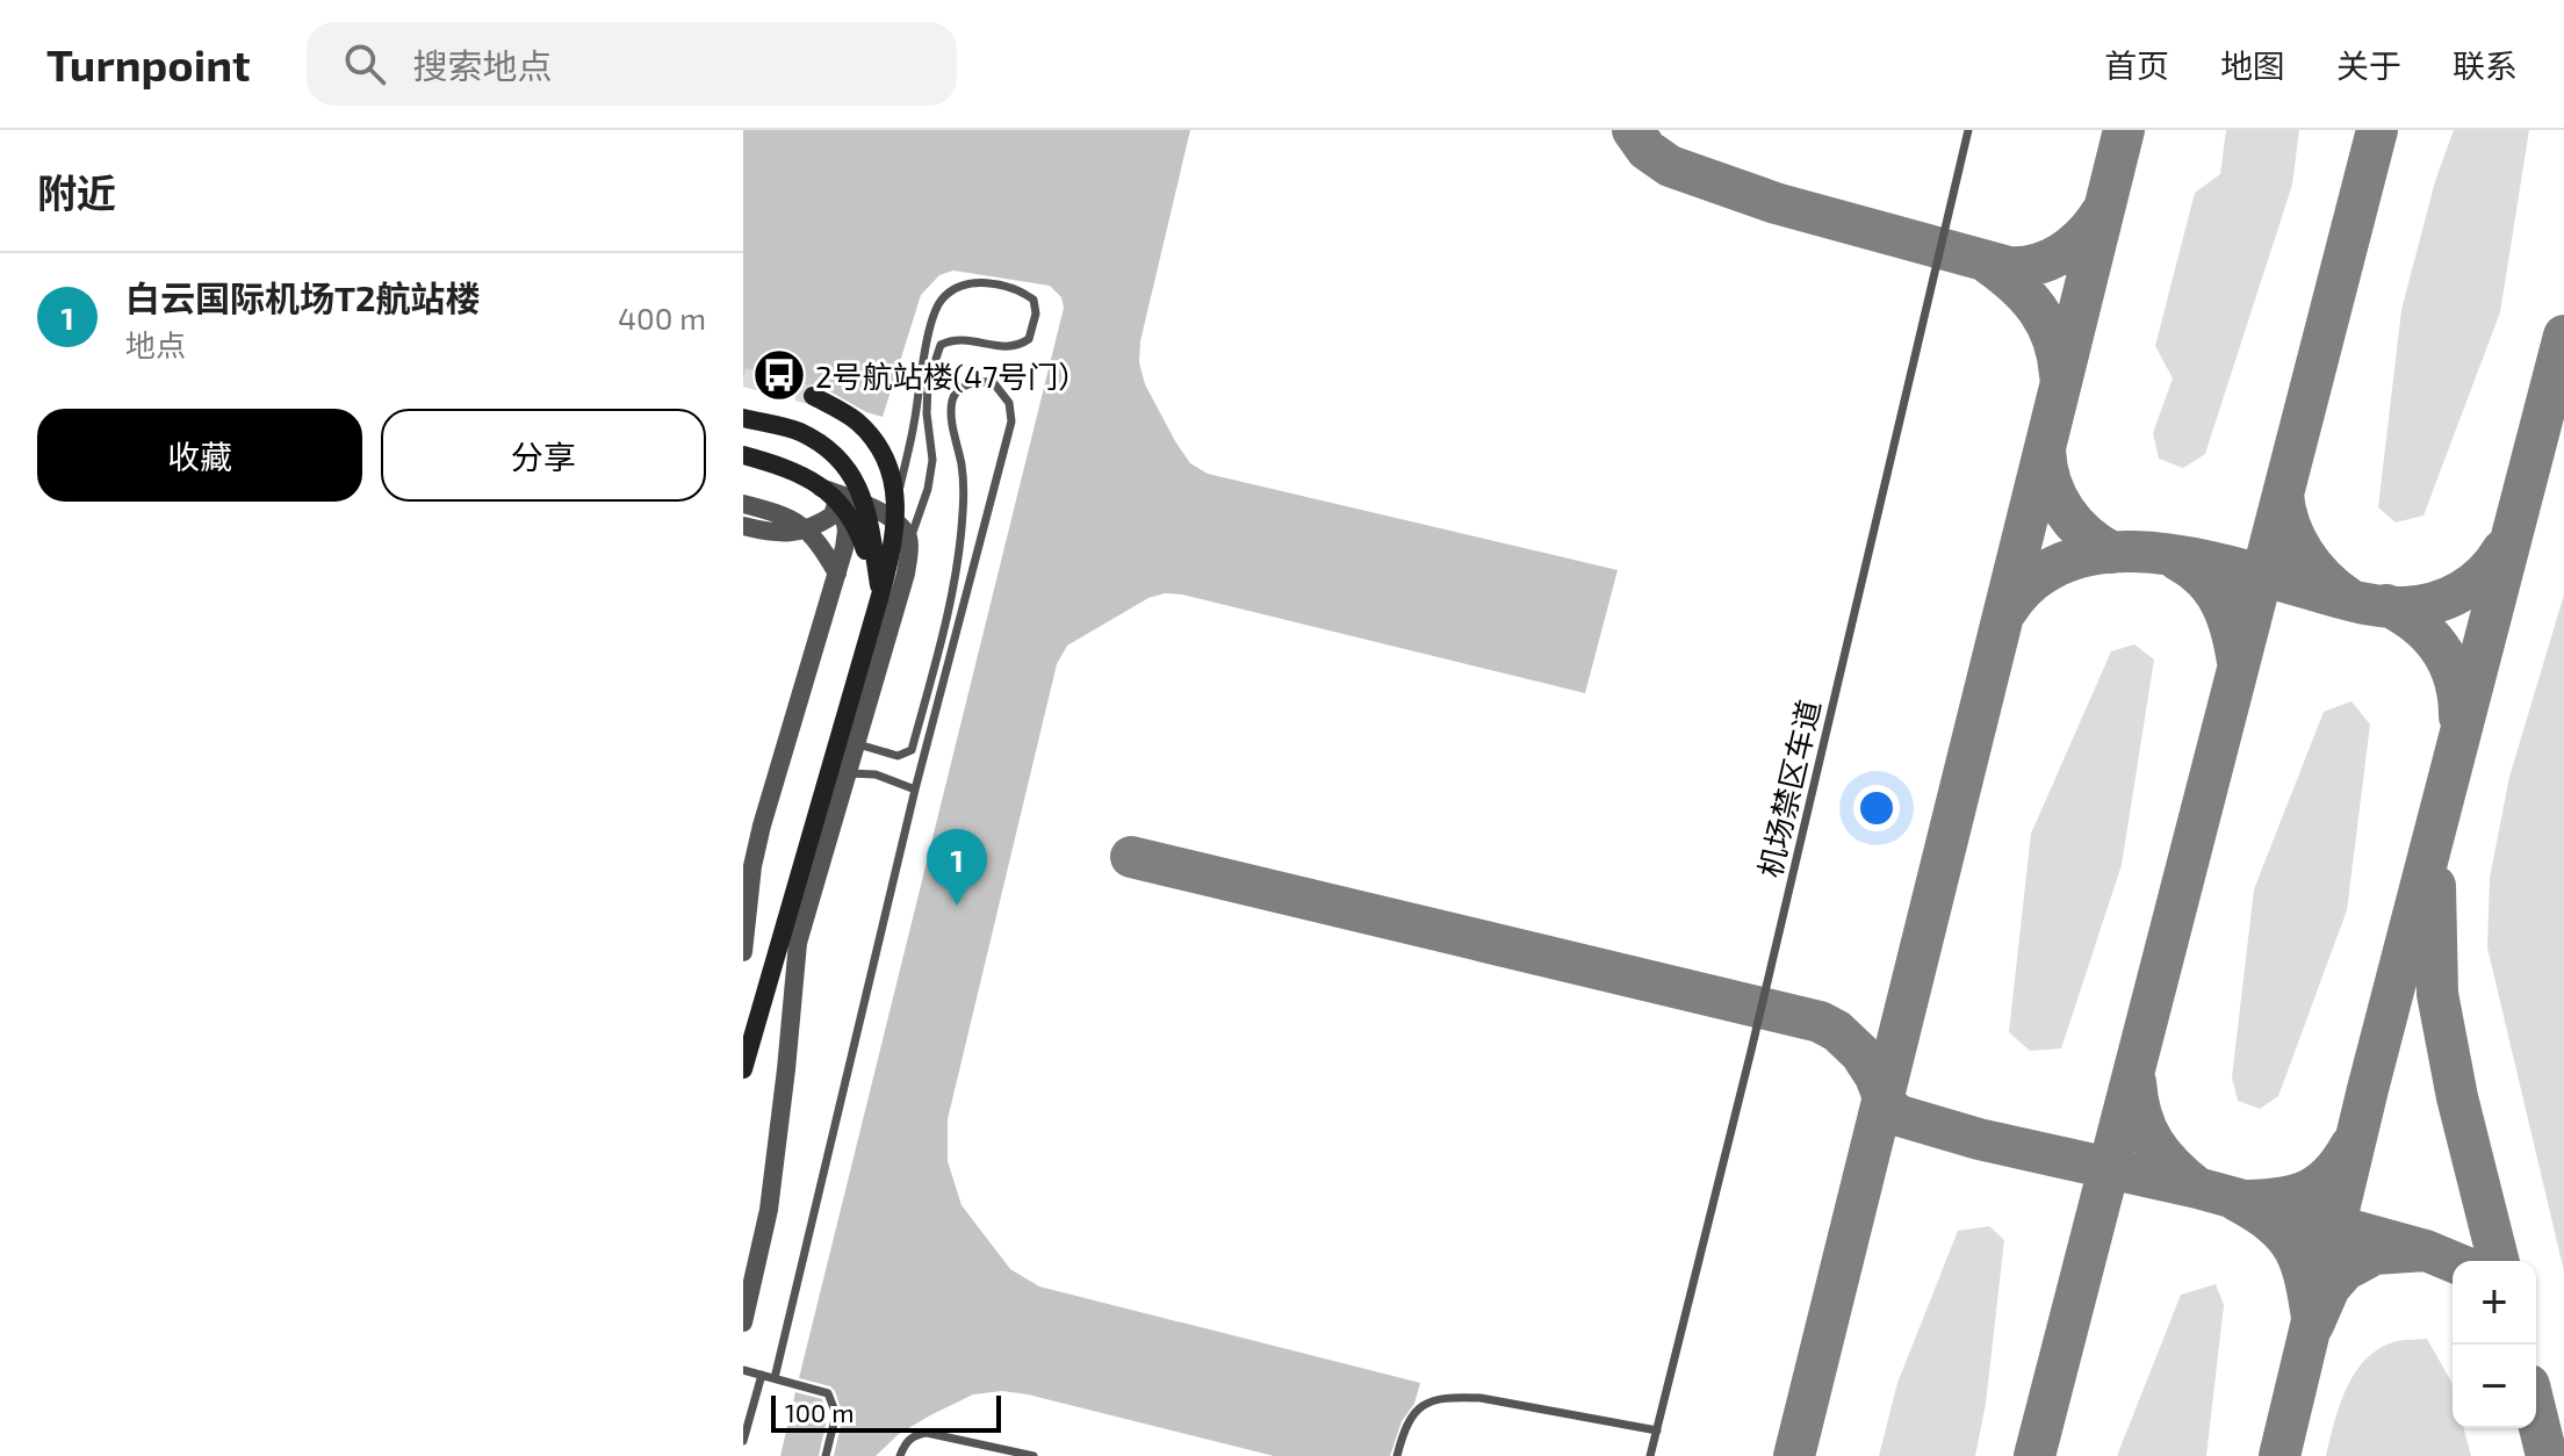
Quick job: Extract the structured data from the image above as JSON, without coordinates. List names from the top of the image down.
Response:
{
  "streets": {
    "lane": ["机场禁区车道"]
  },
  "places": {
    "bus stop": ["2号航站楼(47号门）"]
  },
  "scale_bar": "100 m",
  "page": {
    "header": "Turnpoint",
    "search": "搜索地点",
    "nav": [
      "首页",
      "地图",
      "关于",
      "联系"
    ],
    "heading": "附近",
    "list": [
      {
        "mark": "1",
        "name": "白云国际机场T2航站楼",
        "note": "地点",
        "value": "400 m"
      }
    ],
    "buttons": ["收藏", "分享"],
    "pins": "1",
    "map_buttons": ["+", "−"],
    "scale": "100 m"
  }
}
